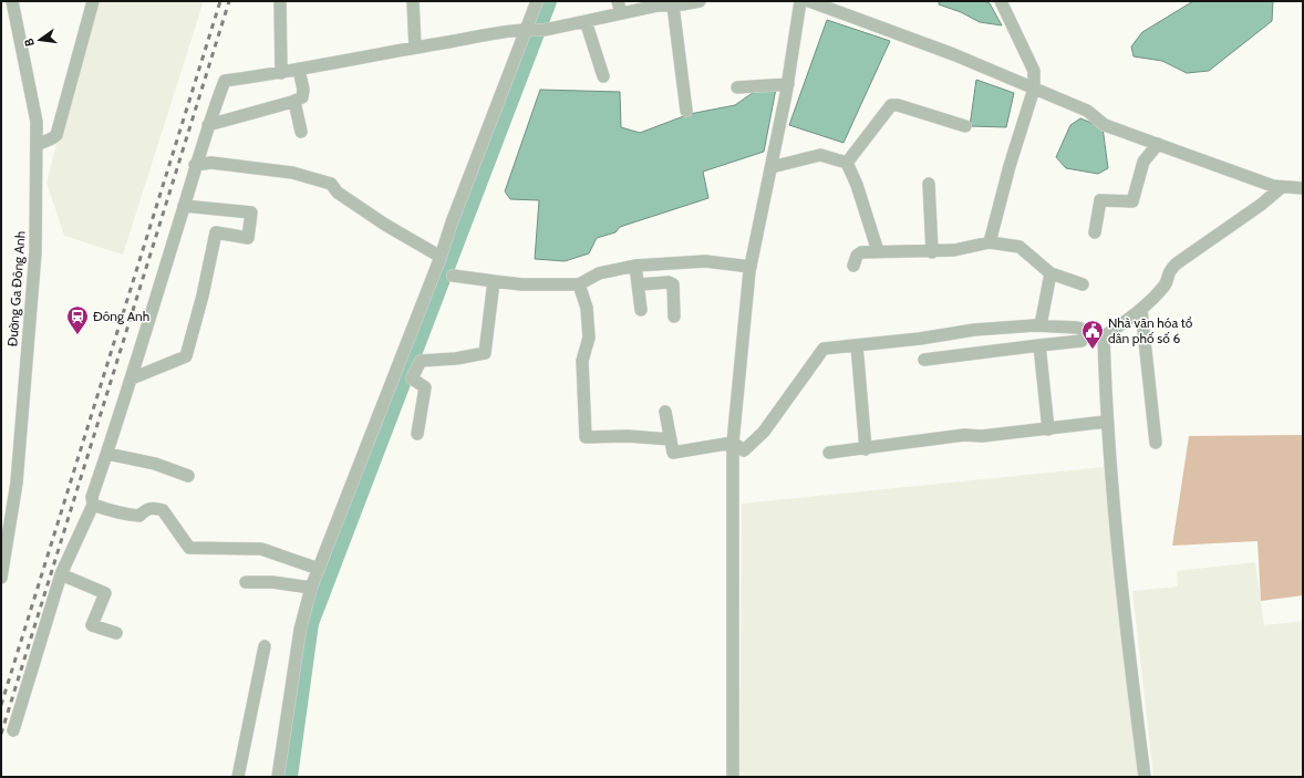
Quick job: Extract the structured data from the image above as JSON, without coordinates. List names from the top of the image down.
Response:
{
  "streets": {
    "street": ["Đường Ga Đông Anh"]
  },
  "places": {
    "station": ["Đông Anh"],
    "public building": ["Nhà văn hóa tổ dân phố số 6"]
  },
  "north": "left"
}
